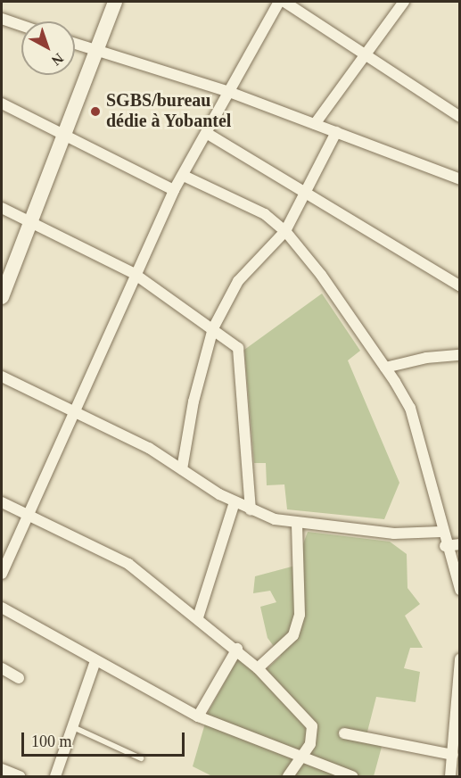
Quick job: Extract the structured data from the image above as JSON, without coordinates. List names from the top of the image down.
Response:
{
  "places": ["SGBS/bureau dédie à Yobantel"],
  "scale_bar": "100 m",
  "north": "bottom right"
}
